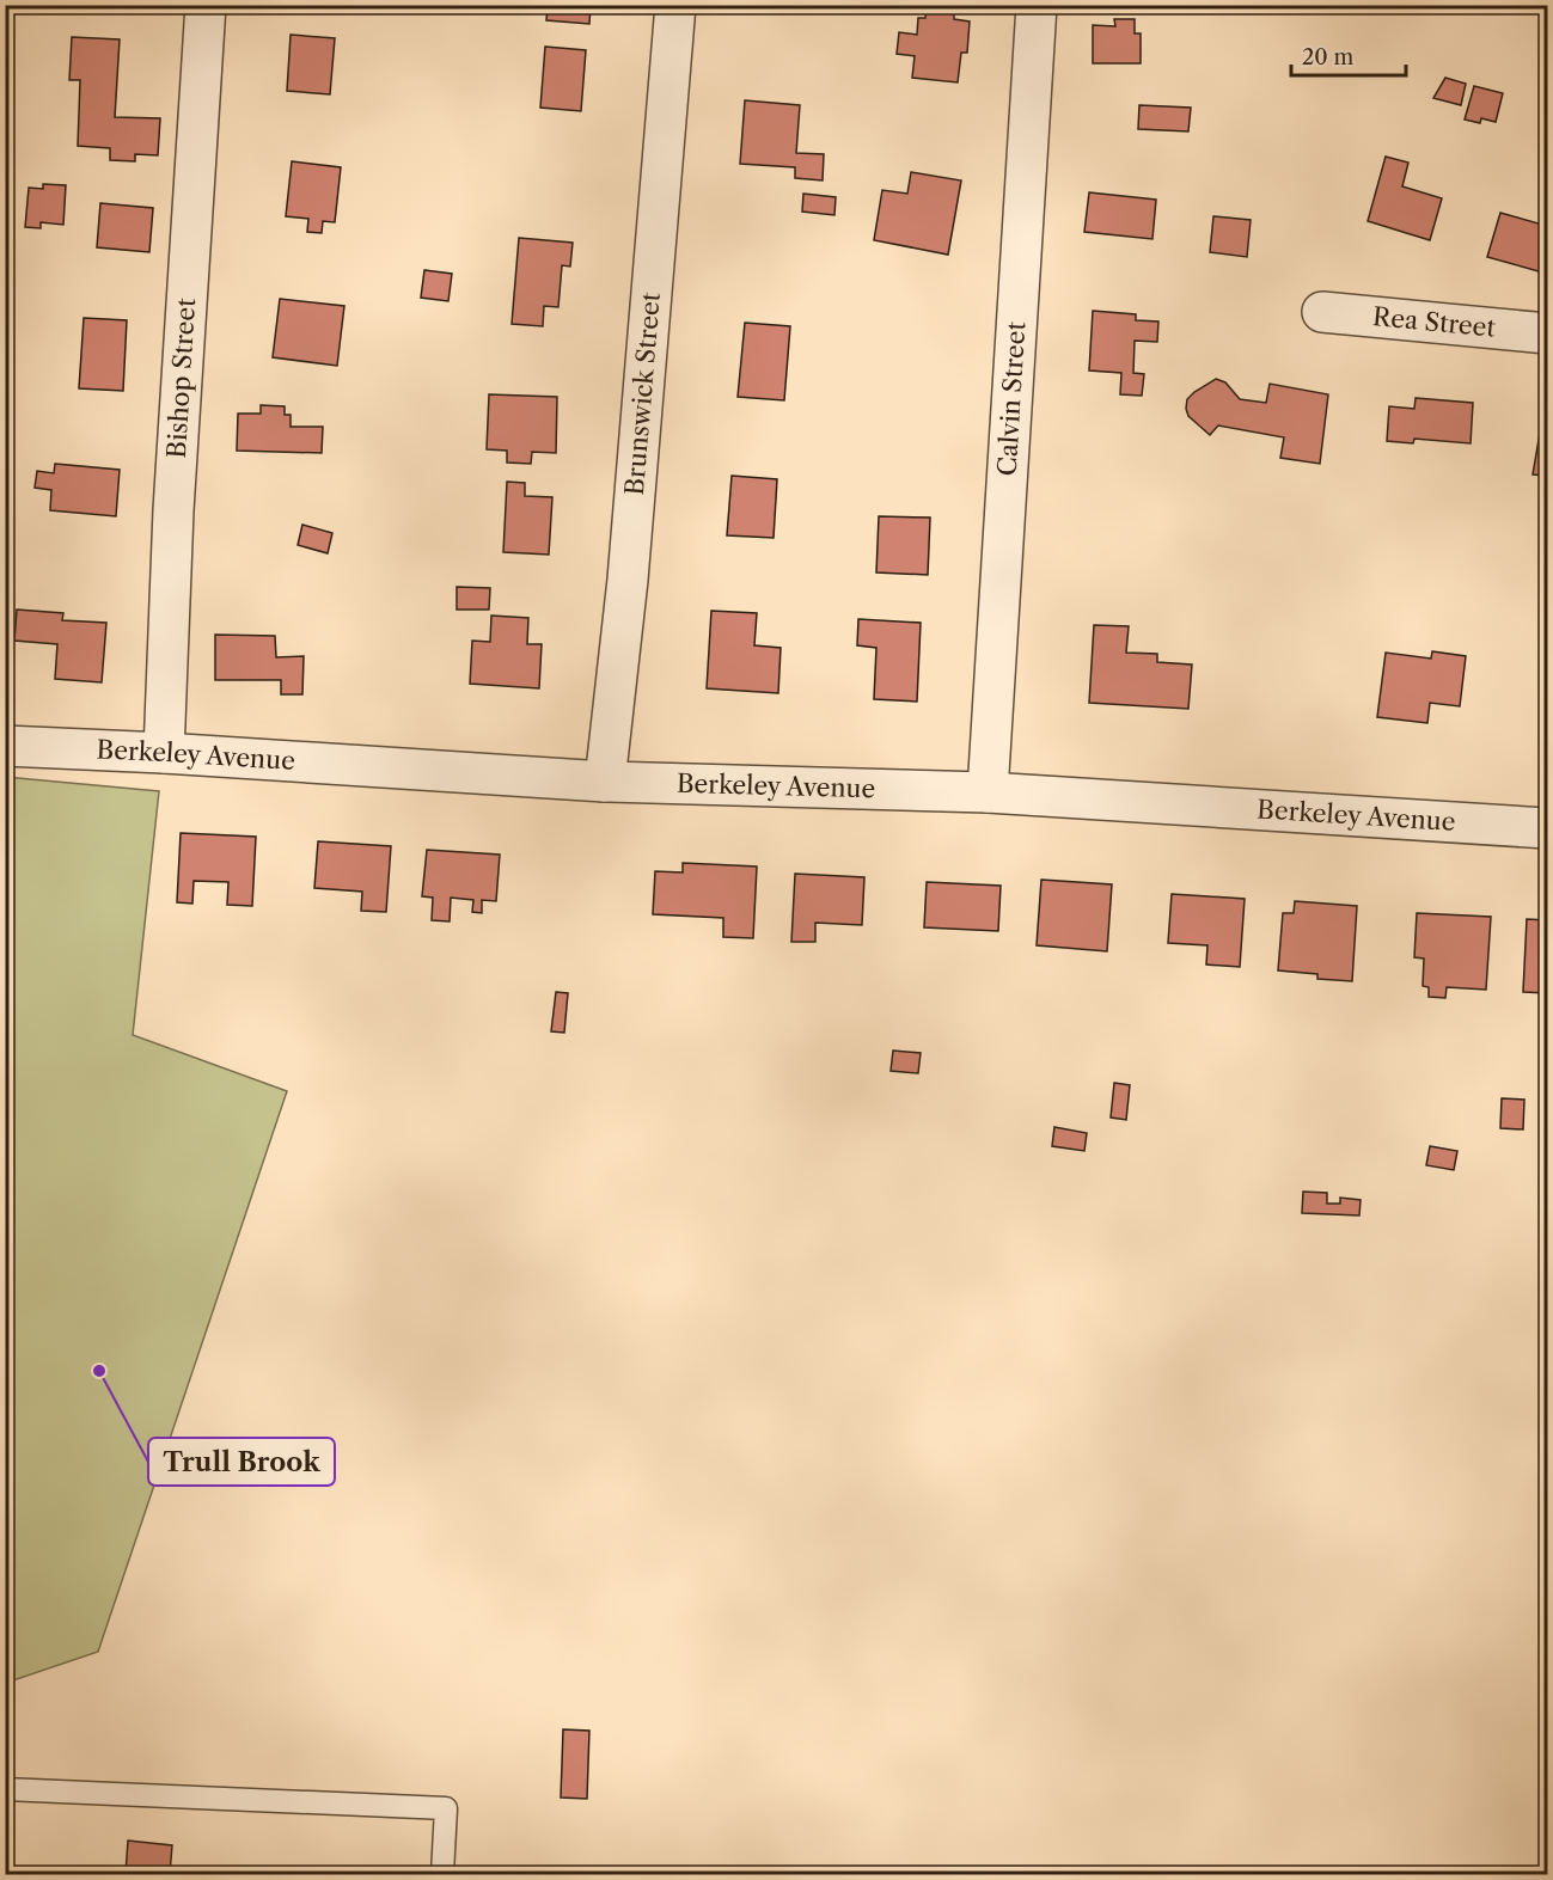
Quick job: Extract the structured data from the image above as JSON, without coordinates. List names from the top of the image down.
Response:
{
  "streets": {
    "street": [
      "Rea Street",
      "Bishop Street",
      "Brunswick Street",
      "Calvin Street",
      "Berkeley Avenue"
    ]
  },
  "crossings": [
    ["Bishop Street", "Berkeley Avenue"],
    ["Brunswick Street", "Berkeley Avenue"],
    ["Calvin Street", "Berkeley Avenue"]
  ],
  "places": ["Trull Brook"],
  "scale_bar": "20 m"
}
